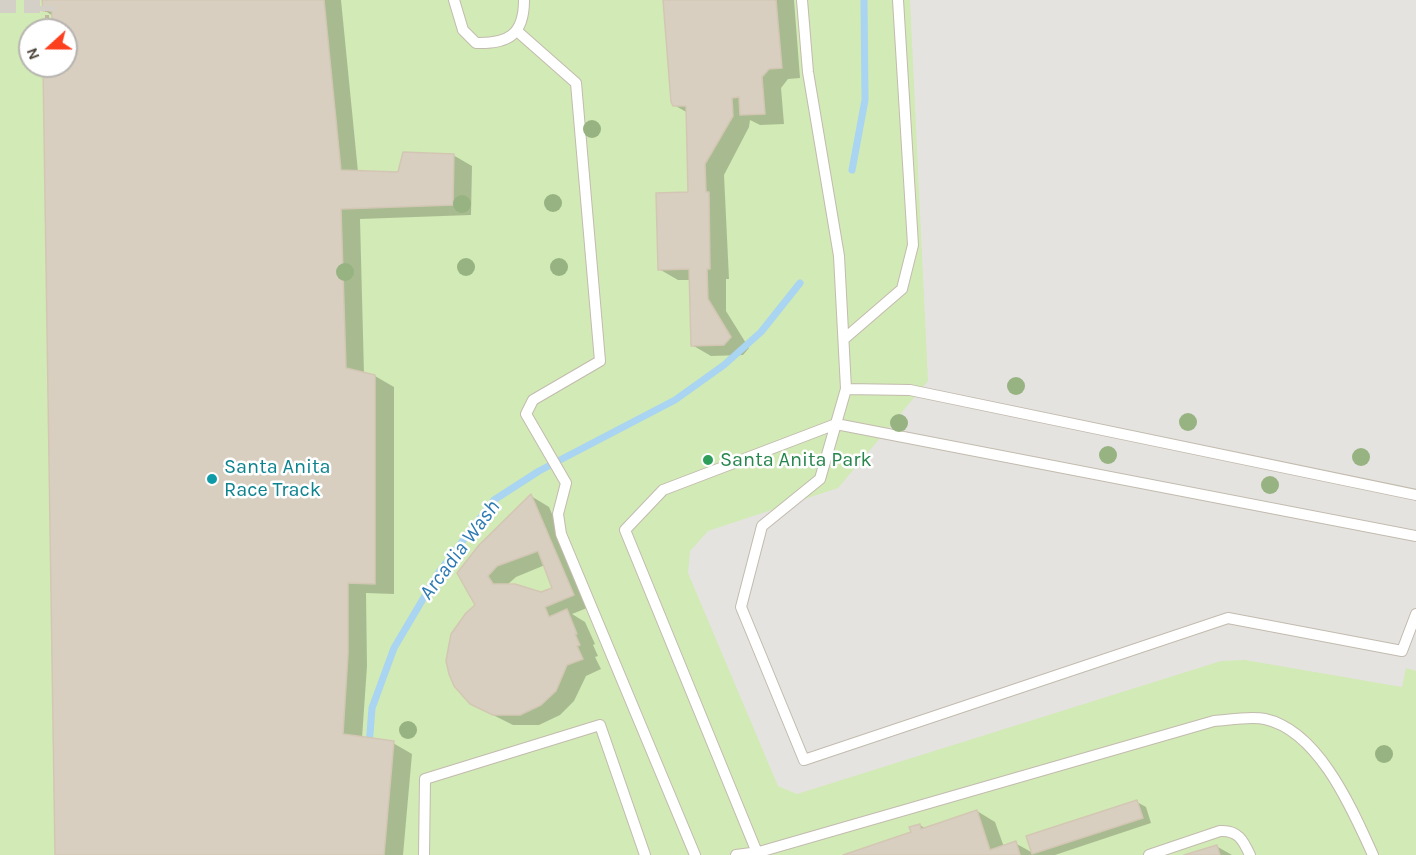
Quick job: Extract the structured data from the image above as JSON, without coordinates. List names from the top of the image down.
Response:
{
  "water": ["Arcadia Wash"],
  "places": ["Santa Anita Park", "Santa Anita Race Track"],
  "north": "left"
}
